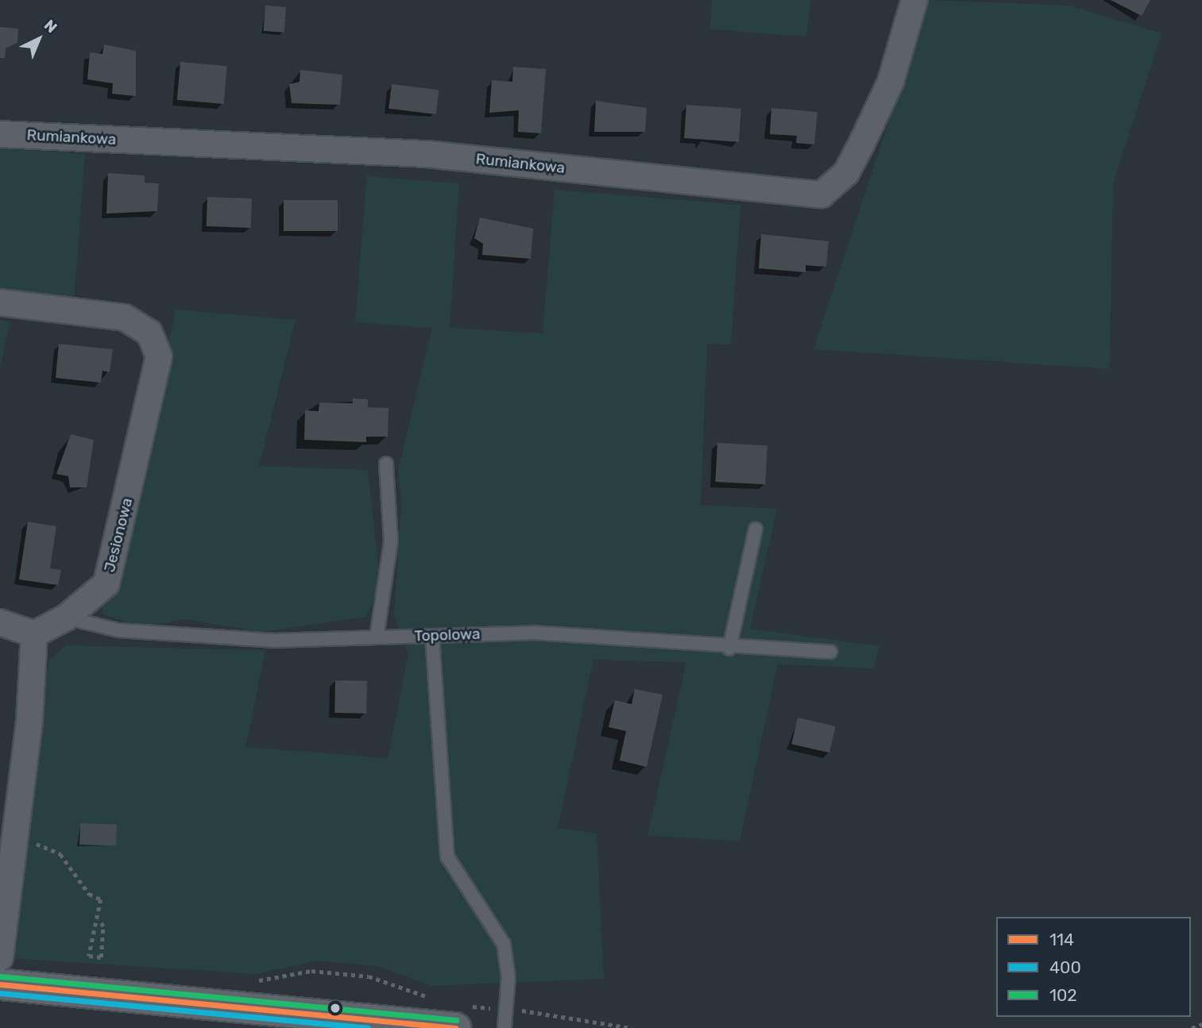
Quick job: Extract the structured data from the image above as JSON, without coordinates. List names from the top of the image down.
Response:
{
  "streets": {
    "street": ["Rumiankowa", "Jesionowa"],
    "lane": ["Topolowa"]
  },
  "crossings": [
    ["Jesionowa", "Topolowa"]
  ],
  "lines": ["transit line 102", "transit line 114", "transit line 400"],
  "legend": ["114", "400", "102"],
  "north": "top right"
}
